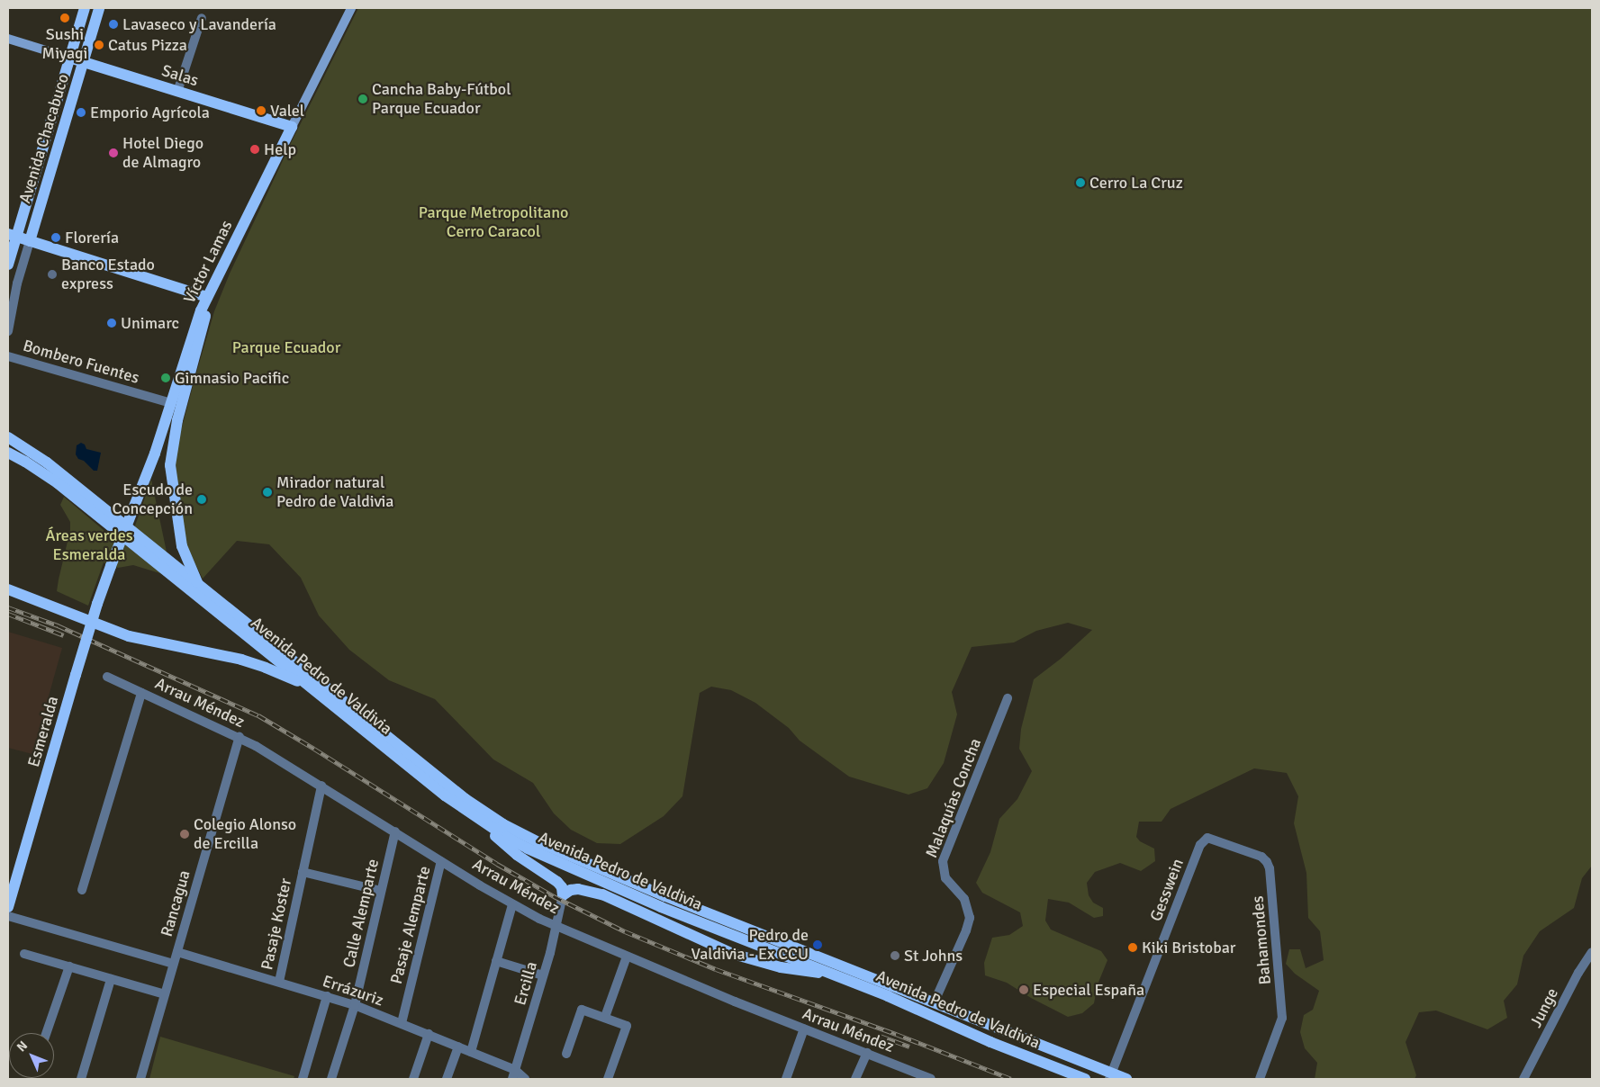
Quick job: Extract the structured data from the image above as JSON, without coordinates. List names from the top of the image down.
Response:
{
  "streets": {
    "main road": [
      "Salas",
      "Avenida Chacabuco",
      "Víctor Lamas",
      "Avenida Pedro de Valdivia",
      "Esmeralda"
    ],
    "street": [
      "Bombero Fuentes",
      "Arrau Méndez",
      "Malaquías Concha",
      "Gesswein",
      "Rancagua",
      "Calle Alemparte",
      "Pasaje Koster",
      "Pasaje Alemparte",
      "Bahamondes",
      "Ercilla",
      "Errázuriz",
      "Junge"
    ]
  },
  "crossings": [
    ["Salas", "Avenida Chacabuco"],
    ["Salas", "Víctor Lamas"],
    ["Víctor Lamas", "Bombero Fuentes"],
    ["Víctor Lamas", "Esmeralda"],
    ["Avenida Pedro de Valdivia", "Malaquías Concha"],
    ["Avenida Pedro de Valdivia", "Gesswein"],
    ["Arrau Méndez", "Rancagua"],
    ["Arrau Méndez", "Calle Alemparte"],
    ["Arrau Méndez", "Pasaje Koster"],
    ["Arrau Méndez", "Pasaje Alemparte"],
    ["Arrau Méndez", "Ercilla"],
    ["Gesswein", "Bahamondes"],
    ["Rancagua", "Errázuriz"],
    ["Calle Alemparte", "Pasaje Koster"],
    ["Calle Alemparte", "Errázuriz"],
    ["Pasaje Koster", "Errázuriz"],
    ["Pasaje Alemparte", "Errázuriz"],
    ["Ercilla", "Errázuriz"]
  ],
  "parks": ["Parque Metropolitano Cerro Caracol", "Parque Ecuador", "Áreas verdes Esmeralda"],
  "places": [
    "Sushi Miyagi",
    "Lavaseco y Lavandería",
    "Catus Pizza",
    "Cancha Baby-Fútbol Parque Ecuador",
    "Valel",
    "Emporio Agrícola",
    "Help",
    "Hotel Diego de Almagro",
    "Cerro La Cruz",
    "Florería",
    "Banco Estado express",
    "Unimarc",
    "Gimnasio Pacific",
    "Mirador natural Pedro de Valdivia",
    "Escudo de Concepción",
    "Colegio Alonso de Ercilla",
    "Pedro de Valdivia - Ex CCU",
    "Kiki Bristobar",
    "St Johns",
    "Especial España"
  ],
  "north": "top left"
}
